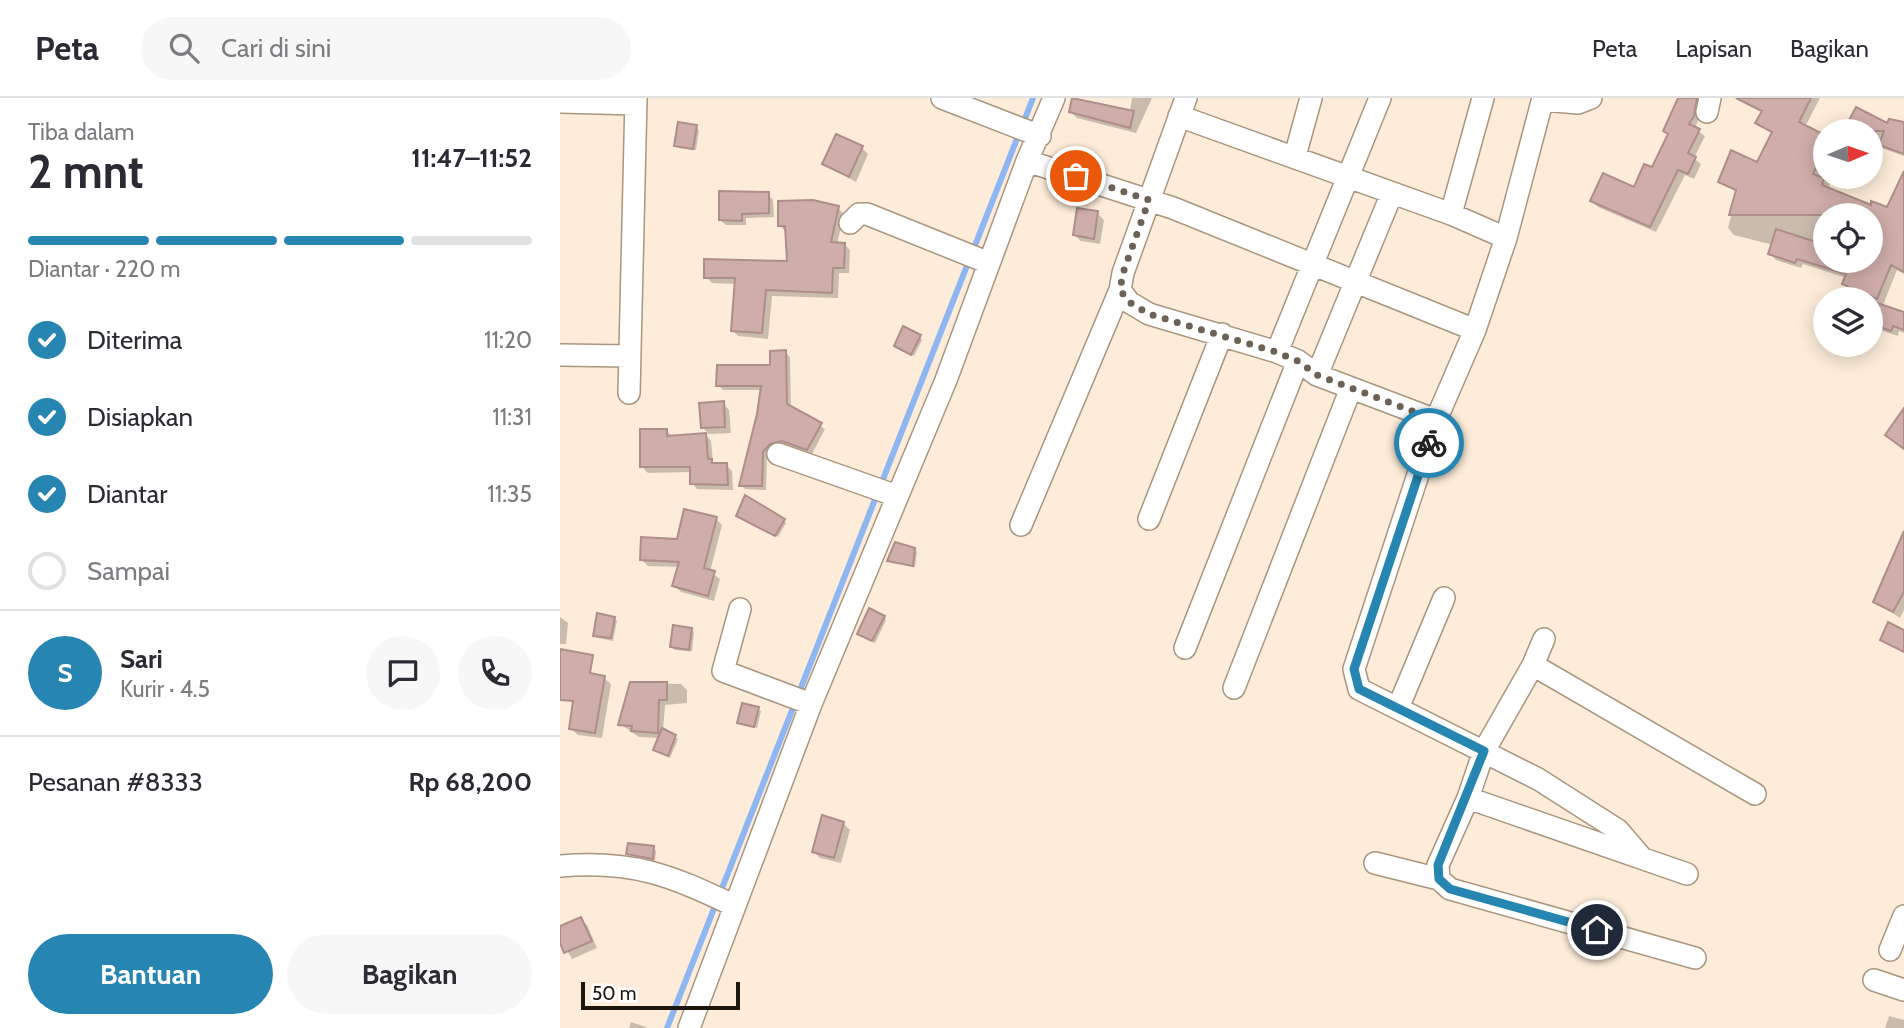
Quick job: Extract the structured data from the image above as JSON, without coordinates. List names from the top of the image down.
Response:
{
  "scale_bar": "50 m",
  "north": "right",
  "page": {
    "header": "Peta",
    "search": "Cari di sini",
    "nav": ["Peta", "Lapisan", "Bagikan"],
    "heading": ["2 mnt", "Tiba dalam", "11:47–11:52"],
    "panel": [
      "Sari",
      "Kurir · 4.5",
      "Pesanan #8333",
      "Rp 68,200"
    ],
    "bar": "Diantar · 220 m",
    "list": [
      ["Diterima", "11:20"],
      ["Disiapkan", "11:31"],
      ["Diantar", "11:35"],
      "Sampai"
    ],
    "round": "S",
    "buttons": ["Bantuan", "Bagikan"],
    "scale": "50 m"
  }
}
